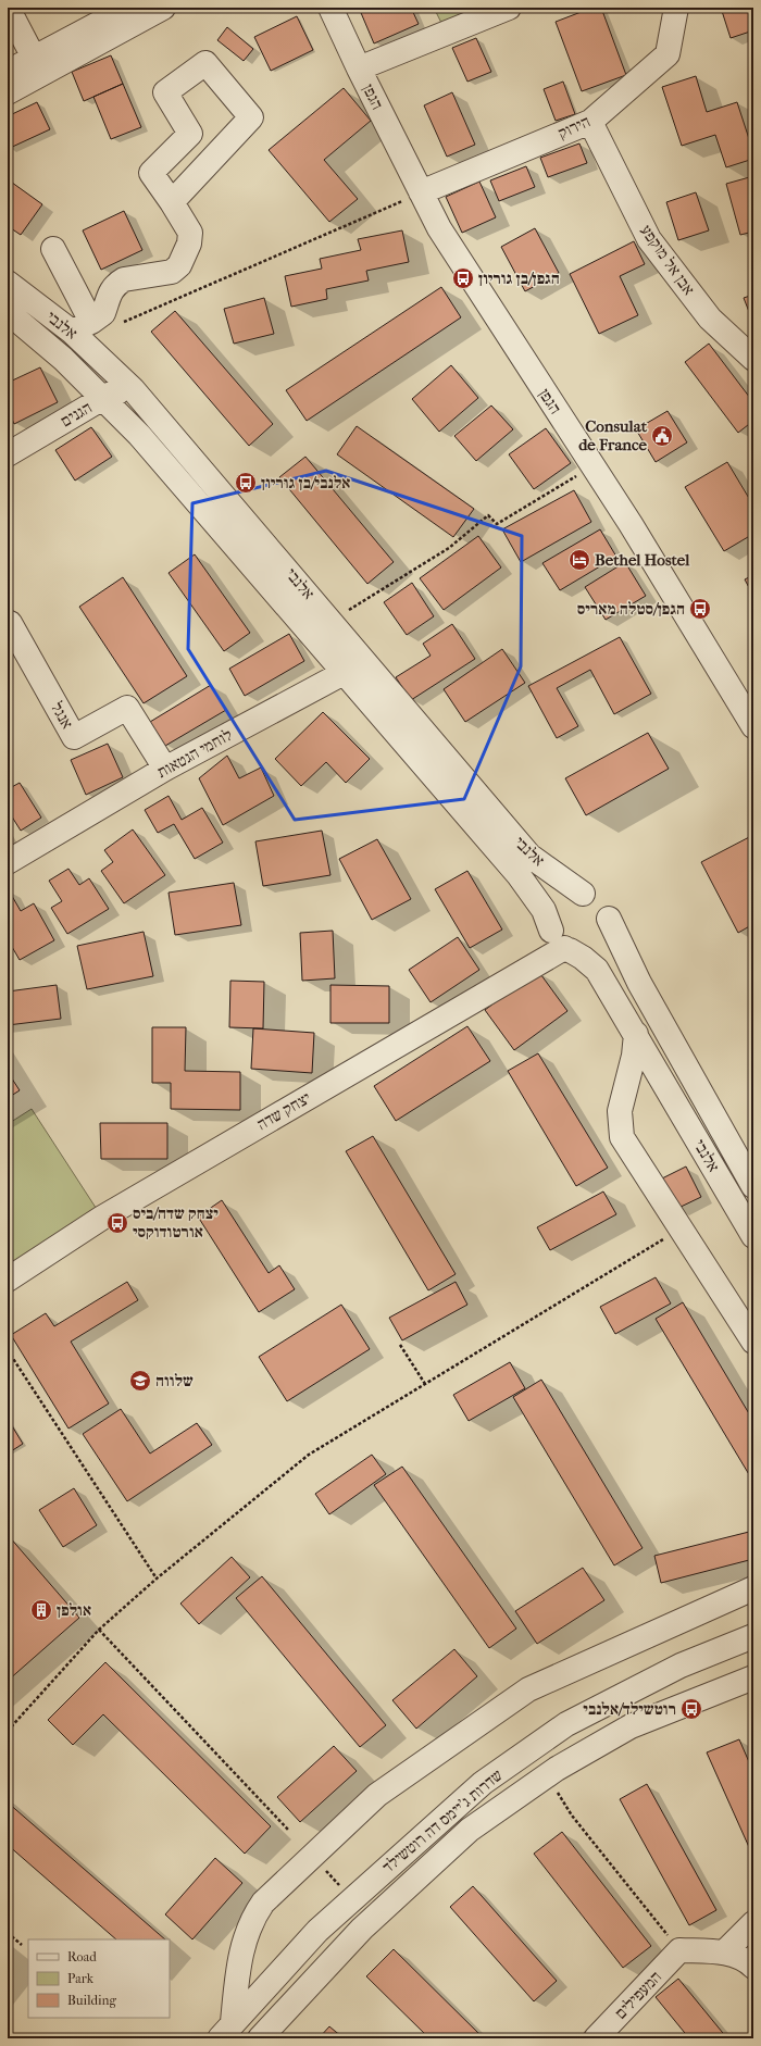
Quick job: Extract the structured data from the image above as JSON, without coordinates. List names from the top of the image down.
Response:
{
  "streets": {
    "street": [
      "הגפן",
      "הירוק",
      "אבן אל מוקפע",
      "אלנבי",
      "הגנים",
      "אנגל",
      "לוחמי הגטאות",
      "יצחק שדה",
      "שדרות ג'יימס דה רוטשילד",
      "המעפילים"
    ]
  },
  "crossings": [
    ["הגפן", "הירוק"],
    ["הירוק", "אבן אל מוקפע"],
    ["אלנבי", "הגנים"],
    ["אלנבי", "לוחמי הגטאות"],
    ["אלנבי", "יצחק שדה"],
    ["אנגל", "לוחמי הגטאות"]
  ],
  "places": {
    "bus stop": [
      "הגפן/בן גוריון",
      "אלנבי/בן גוריון",
      "הגפן/סטלה מאריס",
      "יצחק שדה/ביס אורטודוקסי",
      "רוטשילד/אלנבי"
    ],
    "public building": ["Consulat de France"],
    "hotel": ["Bethel Hostel"],
    "school or university": ["שלווה"],
    "building": ["אולפן"]
  },
  "legend": ["Road", "Park", "Building"]
}
